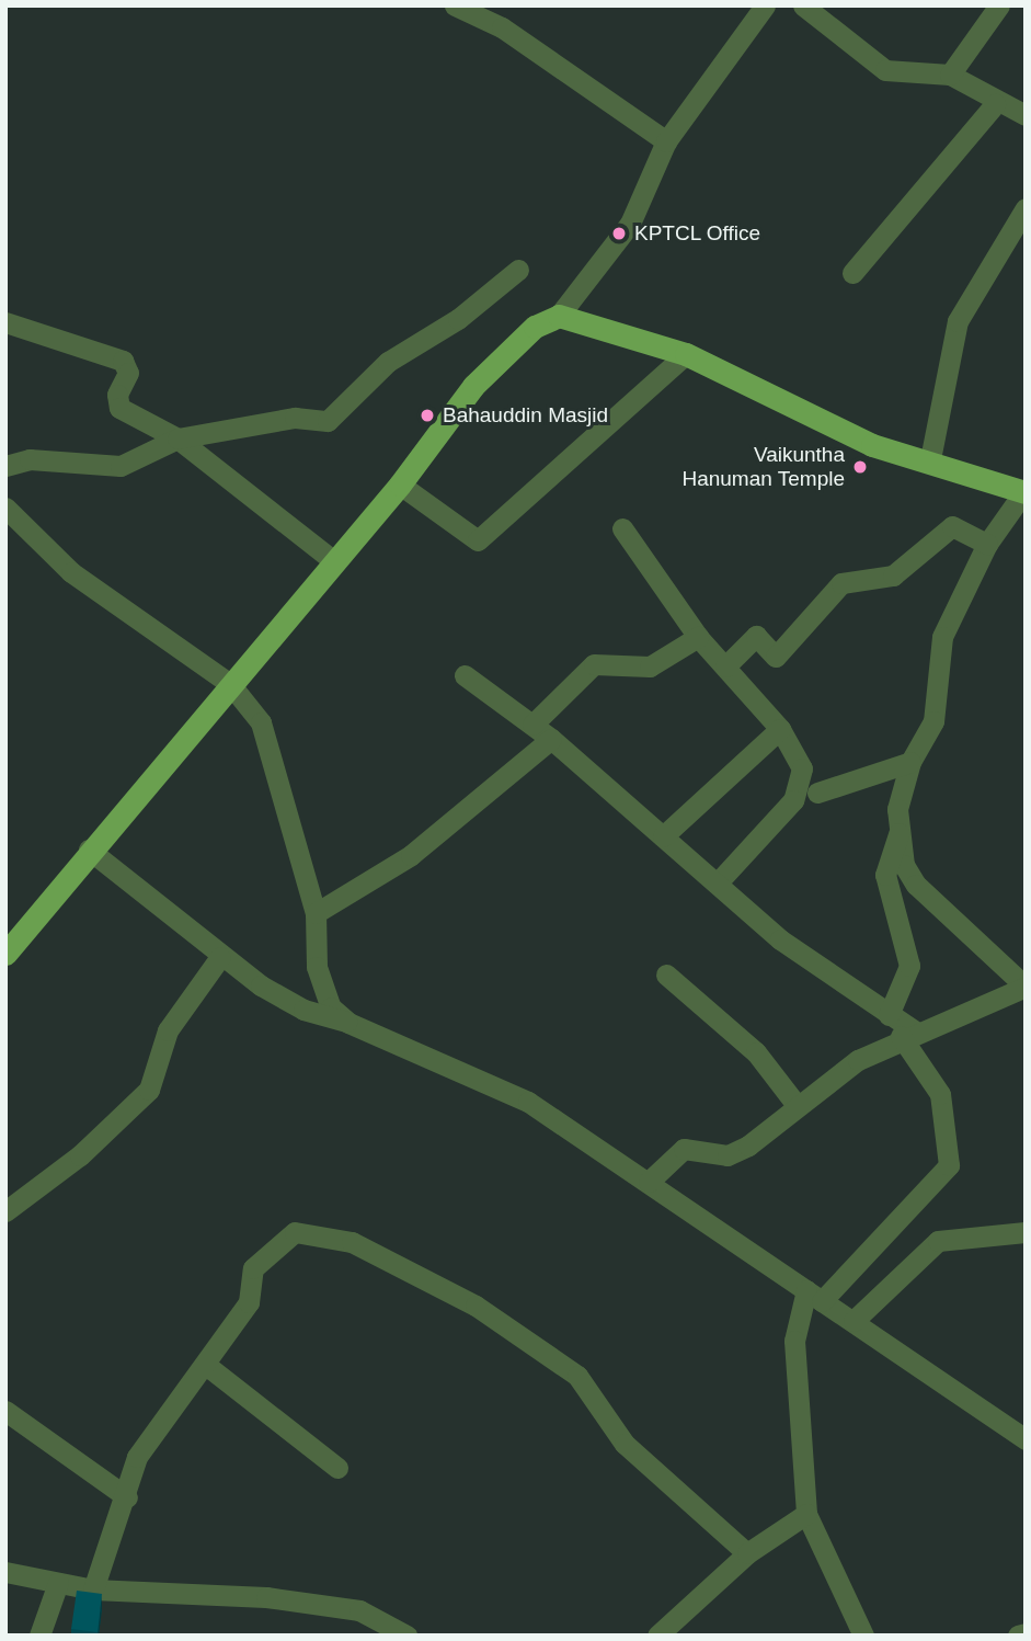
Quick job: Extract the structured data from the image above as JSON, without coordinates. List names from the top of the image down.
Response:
{
  "places": ["KPTCL Office", "Bahauddin Masjid", "Vaikuntha Hanuman Temple"]
}
